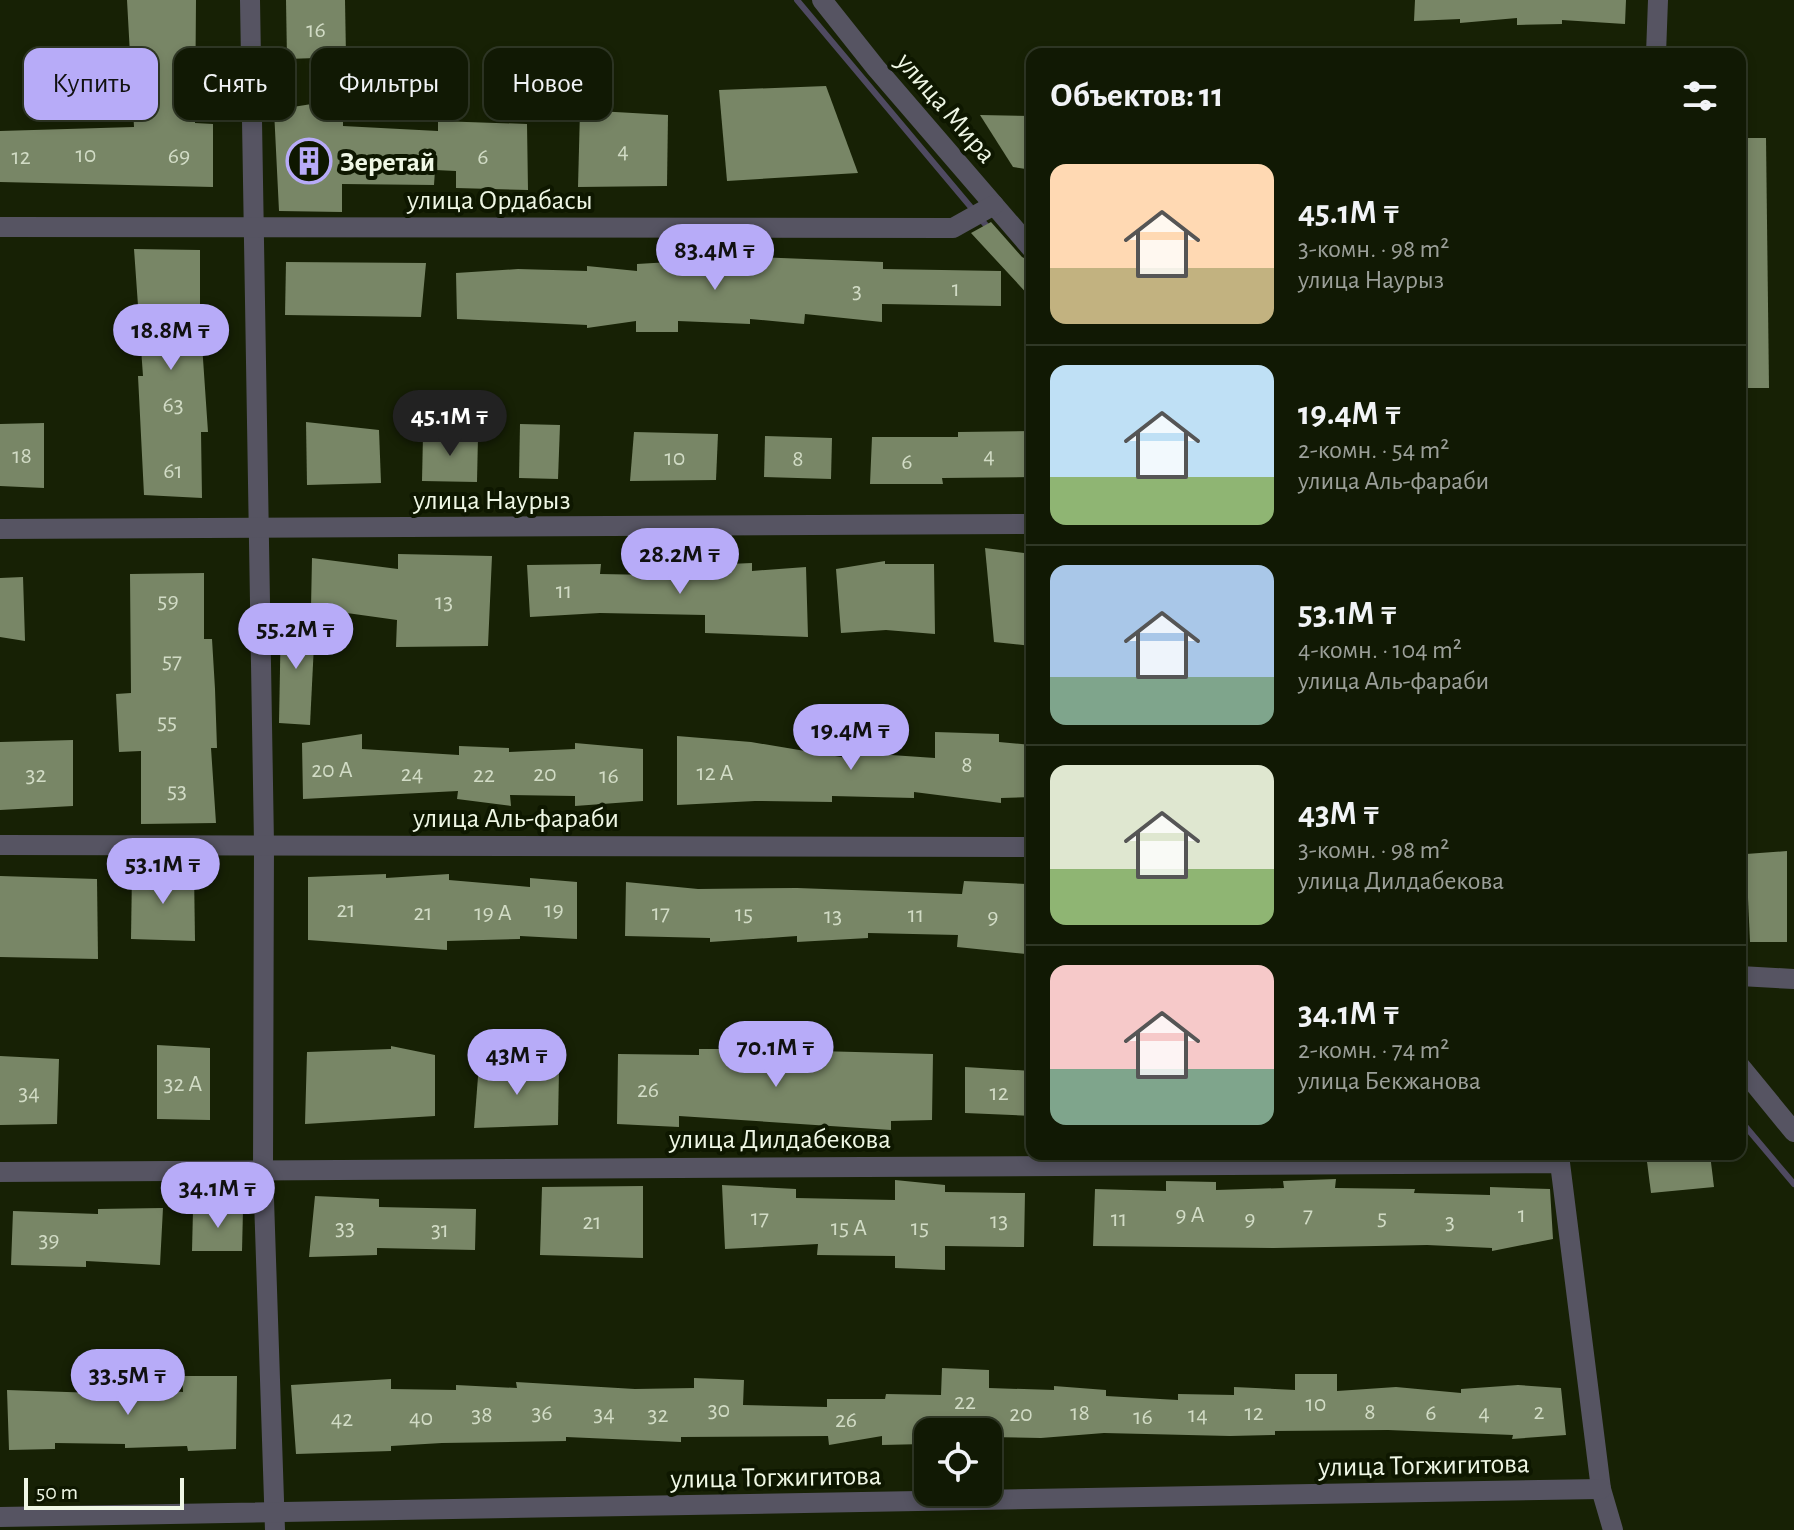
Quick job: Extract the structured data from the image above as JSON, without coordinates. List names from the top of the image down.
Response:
{
  "streets": {
    "street": [
      "улица Мира",
      "улица Ордабасы",
      "улица Наурыз",
      "улица Аль-фараби",
      "улица Дилдабекова",
      "улица Тогжигитова"
    ]
  },
  "crossings": [
    ["улица Мира", "улица Ордабасы"],
    ["улица Дилдабекова", "улица Тогжигитова"]
  ],
  "places": {
    "building": ["Зеретай"]
  },
  "house_numbers": [
    "16",
    "4",
    "10",
    "69",
    "12",
    "6",
    "1",
    "3",
    "63",
    "18",
    "4",
    "10",
    "8",
    "6",
    "61",
    "11",
    "59",
    "13",
    "57",
    "55",
    "8",
    "20 А",
    "12 А",
    "24",
    "20",
    "32",
    "22",
    "16",
    "53",
    "21",
    "19",
    "21",
    "19 А",
    "17",
    "15",
    "11",
    "13",
    "9",
    "32 А",
    "26",
    "34",
    "12",
    "9 А",
    "7",
    "1",
    "17",
    "5",
    "11",
    "9",
    "13",
    "21",
    "3",
    "33",
    "15 А",
    "15",
    "31",
    "39",
    "22",
    "10",
    "30",
    "8",
    "2",
    "36",
    "18",
    "12",
    "6",
    "4",
    "34",
    "20",
    "38",
    "32",
    "14",
    "16",
    "40",
    "42",
    "26"
  ],
  "scale_bar": "50 m",
  "page": {
    "chip": [
      "Купить",
      "Снять",
      "Фильтры",
      "Новое"
    ],
    "heading": "Объектов: 11",
    "list": [
      {
        "name": "45.1M ₸",
        "note": "3-комн. · 98 m² · улица Наурыз"
      },
      {
        "name": "19.4M ₸",
        "note": "2-комн. · 54 m² · улица Аль-фараби"
      },
      {
        "name": "53.1M ₸",
        "note": "4-комн. · 104 m² · улица Аль-фараби"
      },
      {
        "name": "43M ₸",
        "note": "3-комн. · 98 m² · улица Дилдабекова"
      },
      {
        "name": "34.1M ₸",
        "note": "2-комн. · 74 m² · улица Бекжанова"
      }
    ],
    "price": [
      "83.4M ₸",
      "18.8M ₸",
      "45.1M ₸",
      "28.2M ₸",
      "55.2M ₸",
      "19.4M ₸",
      "53.1M ₸",
      "70.1M ₸",
      "43M ₸",
      "34.1M ₸",
      "33.5M ₸"
    ],
    "scale": "50 m"
  }
}
